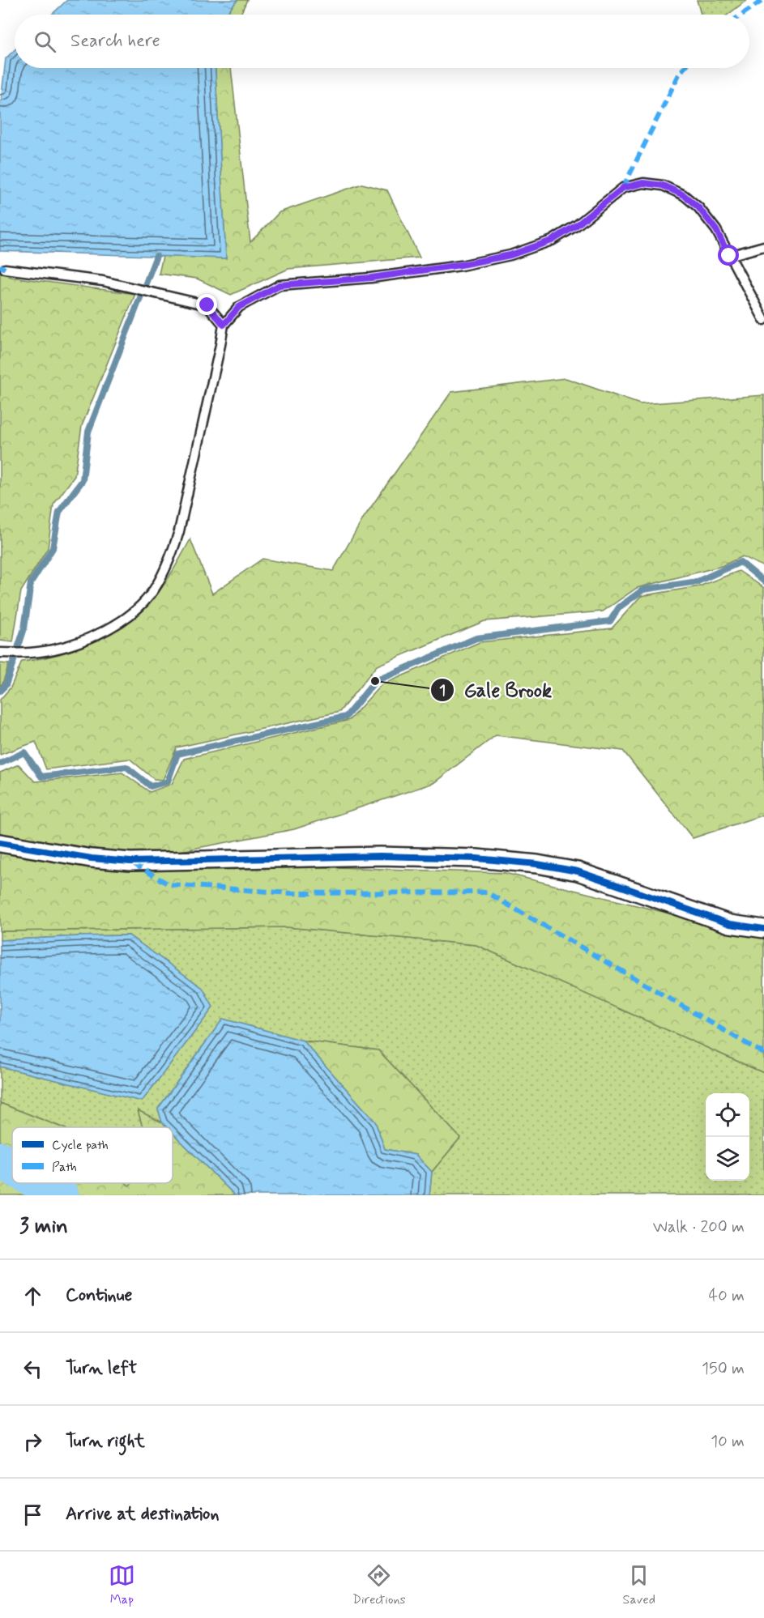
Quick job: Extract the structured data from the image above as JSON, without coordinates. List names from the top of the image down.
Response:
{
  "places": ["Gale Brook"],
  "legend": ["Cycle path", "Path"],
  "page": {
    "search": "Search here",
    "heading": ["3 min", "Walk · 200 m"],
    "list": [
      ["Continue", "40 m"],
      ["Turn left", "150 m"],
      ["Turn right", "10 m"],
      "Arrive at destination"
    ],
    "nav": ["Map", "Directions", "Saved"]
  }
}
